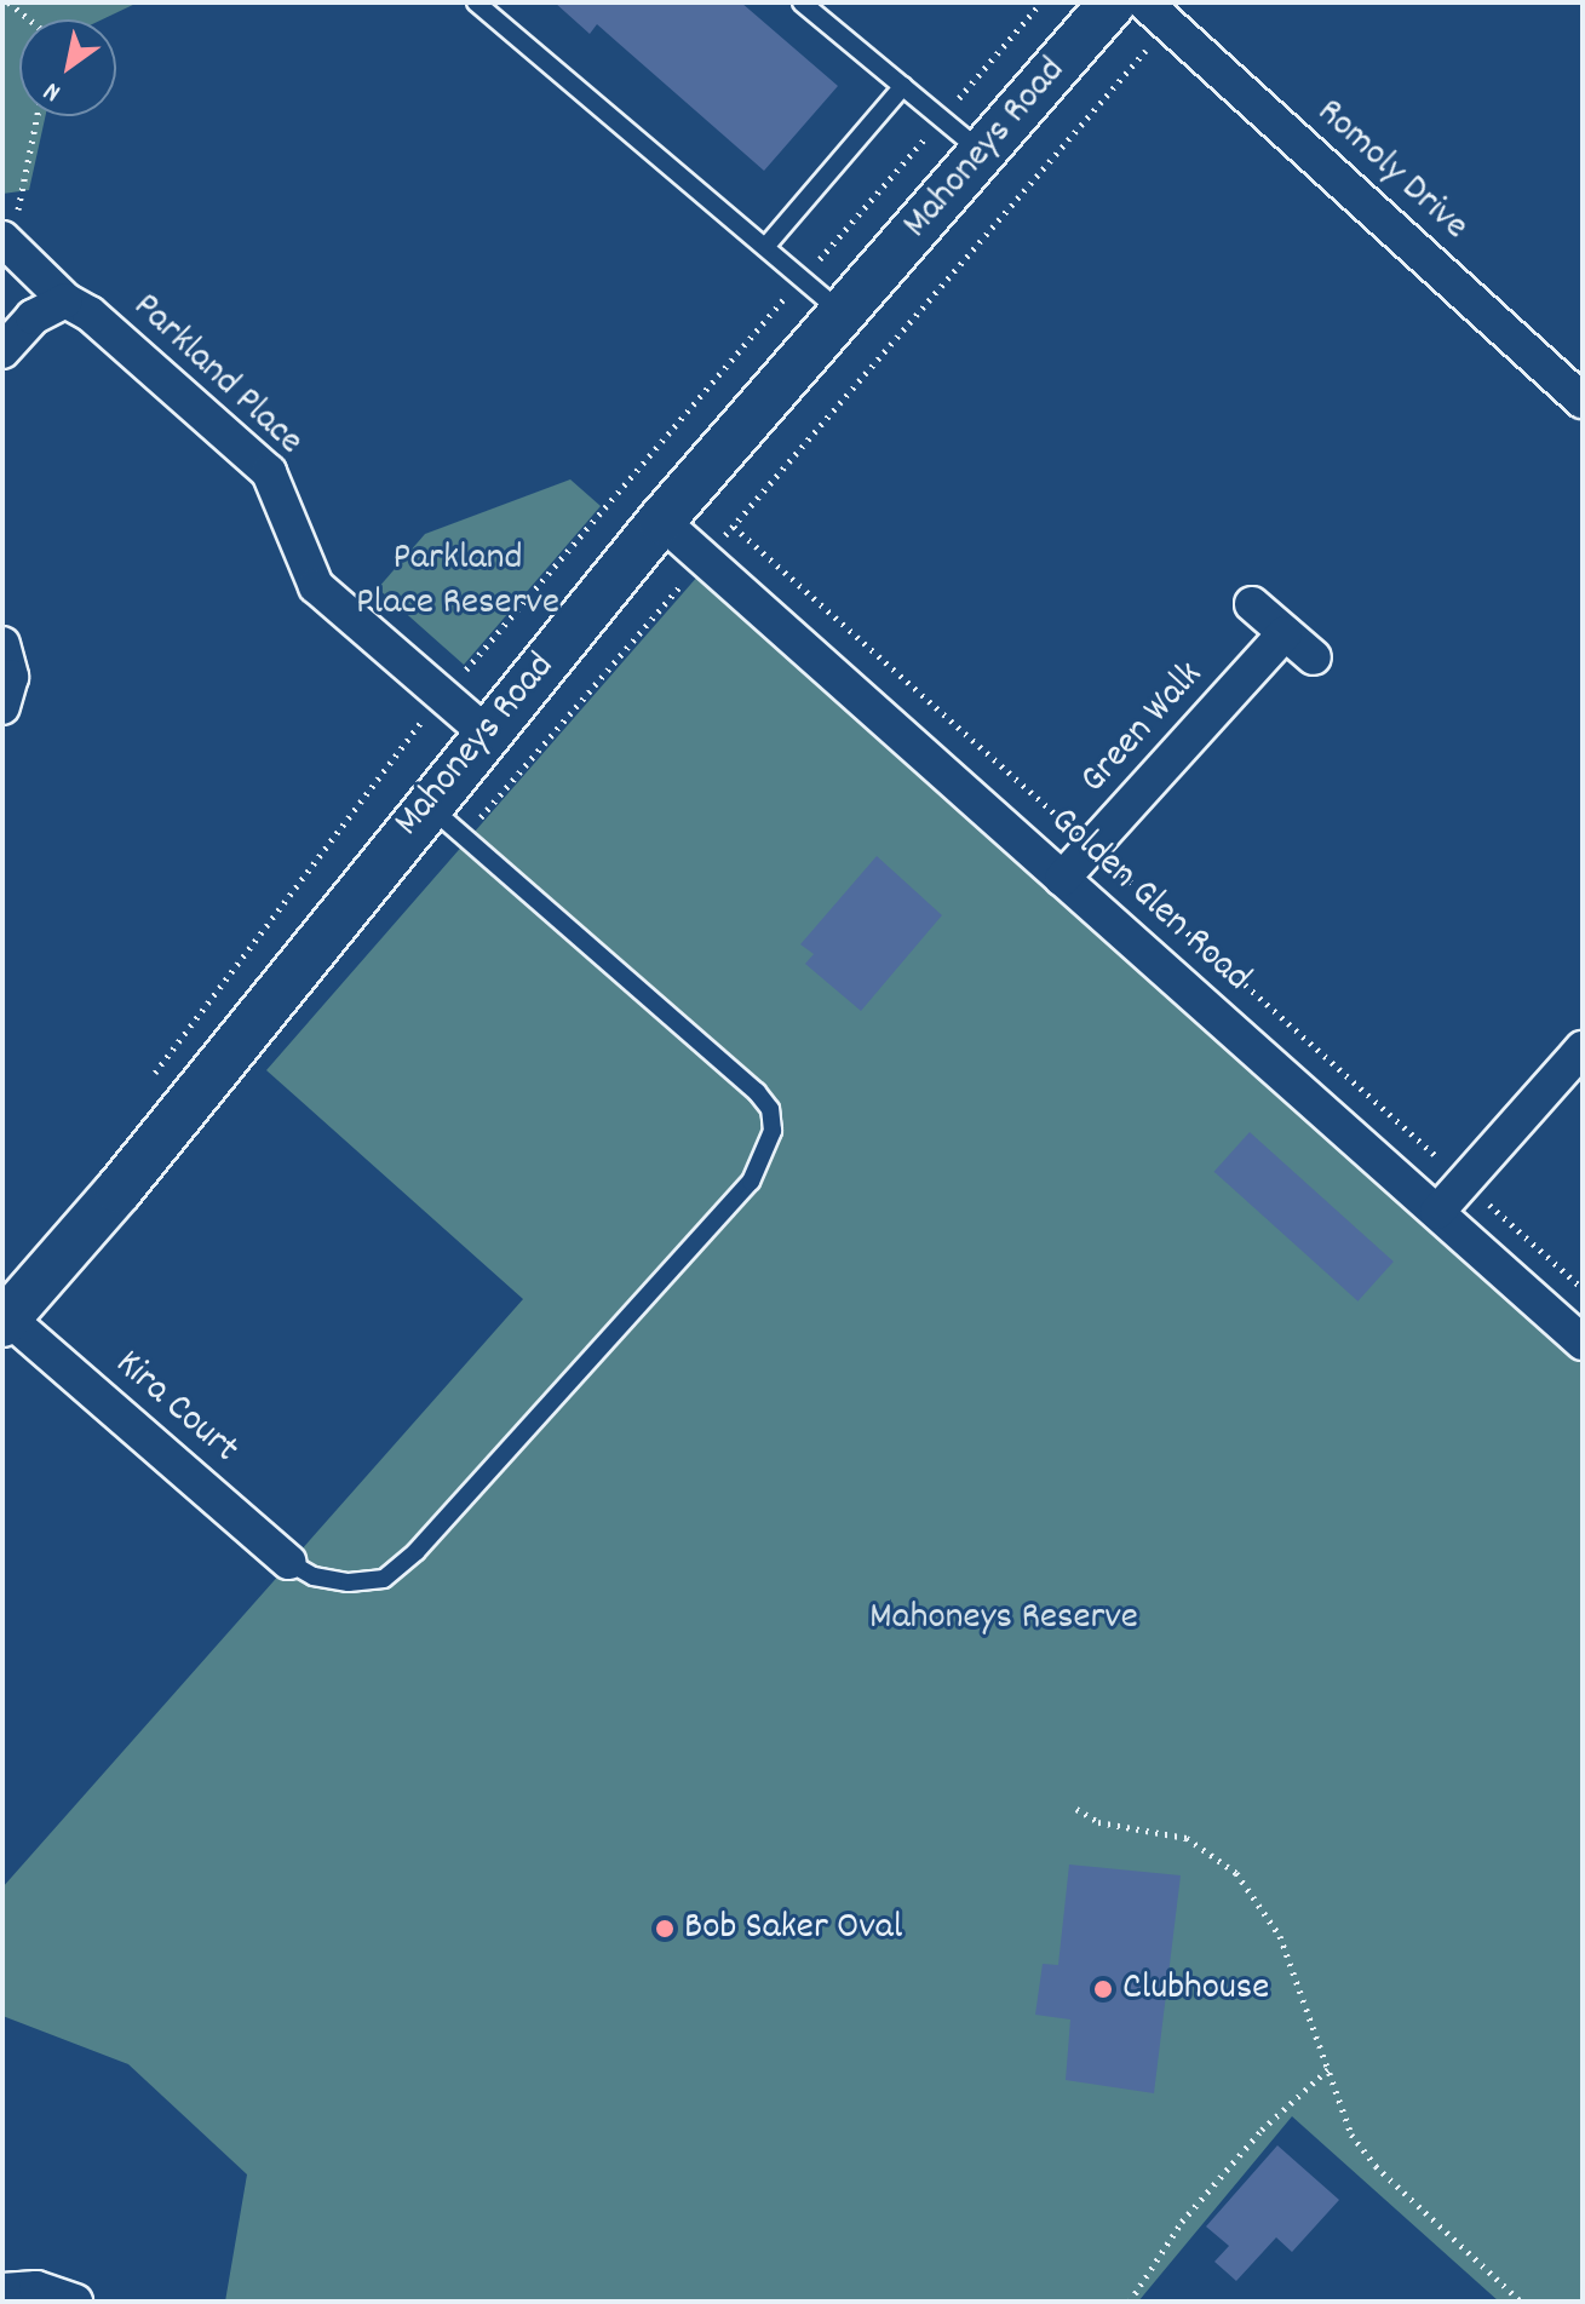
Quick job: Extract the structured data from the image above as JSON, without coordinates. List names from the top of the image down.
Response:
{
  "streets": {
    "main road": ["Mahoneys Road"],
    "street": [
      "Romoly Drive",
      "Parkland Place",
      "Green Walk",
      "Golden Glen Road",
      "Kira Court"
    ]
  },
  "crossings": [
    ["Mahoneys Road", "Parkland Place"],
    ["Mahoneys Road", "Golden Glen Road"],
    ["Mahoneys Road", "Kira Court"],
    ["Green Walk", "Golden Glen Road"]
  ],
  "parks": ["Parkland Place Reserve", "Mahoneys Reserve"],
  "places": ["Bob Saker Oval", "Clubhouse"],
  "north": "bottom left"
}
